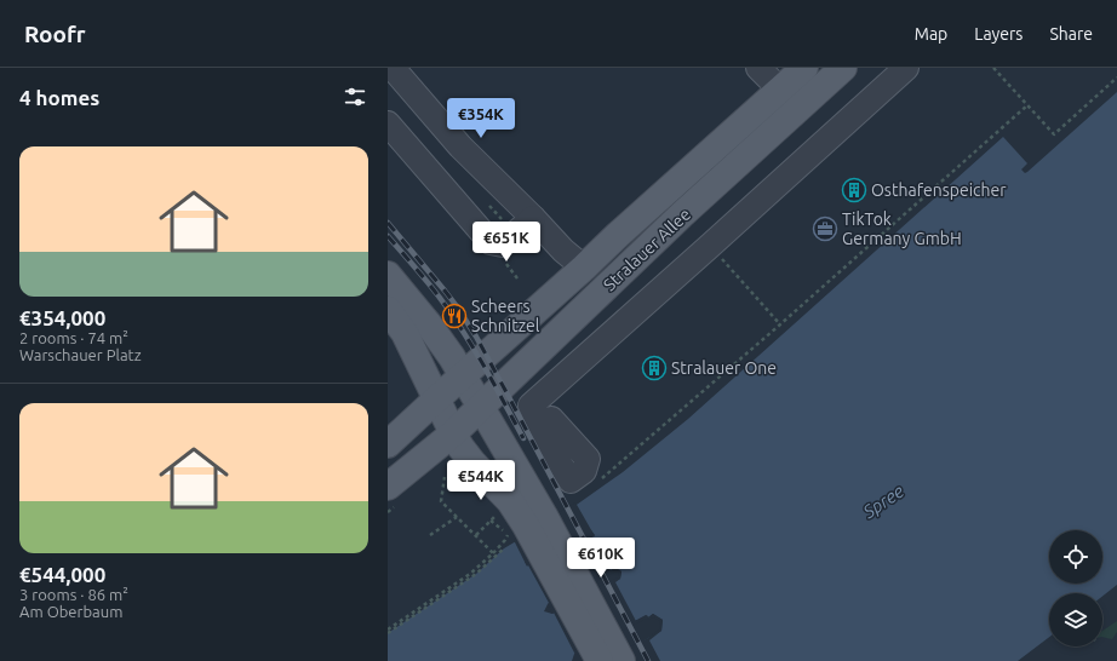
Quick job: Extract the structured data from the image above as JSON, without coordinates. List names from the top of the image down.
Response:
{
  "streets": {
    "main road": ["Stralauer Allee"]
  },
  "water": ["Spree"],
  "places": {
    "building": ["Osthafenspeicher", "Stralauer One"],
    "office": ["TikTok Germany GmbH"],
    "restaurant": ["Scheers Schnitzel"]
  },
  "page": {
    "header": "Roofr",
    "nav": ["Map", "Layers", "Share"],
    "heading": "4 homes",
    "price": [
      "€354K",
      "€651K",
      "€544K",
      "€610K"
    ],
    "list": [
      {
        "name": "€354,000",
        "note": "2 rooms · 74 m² · Warschauer Platz"
      },
      {
        "name": "€544,000",
        "note": "3 rooms · 86 m² · Am Oberbaum"
      }
    ]
  }
}
